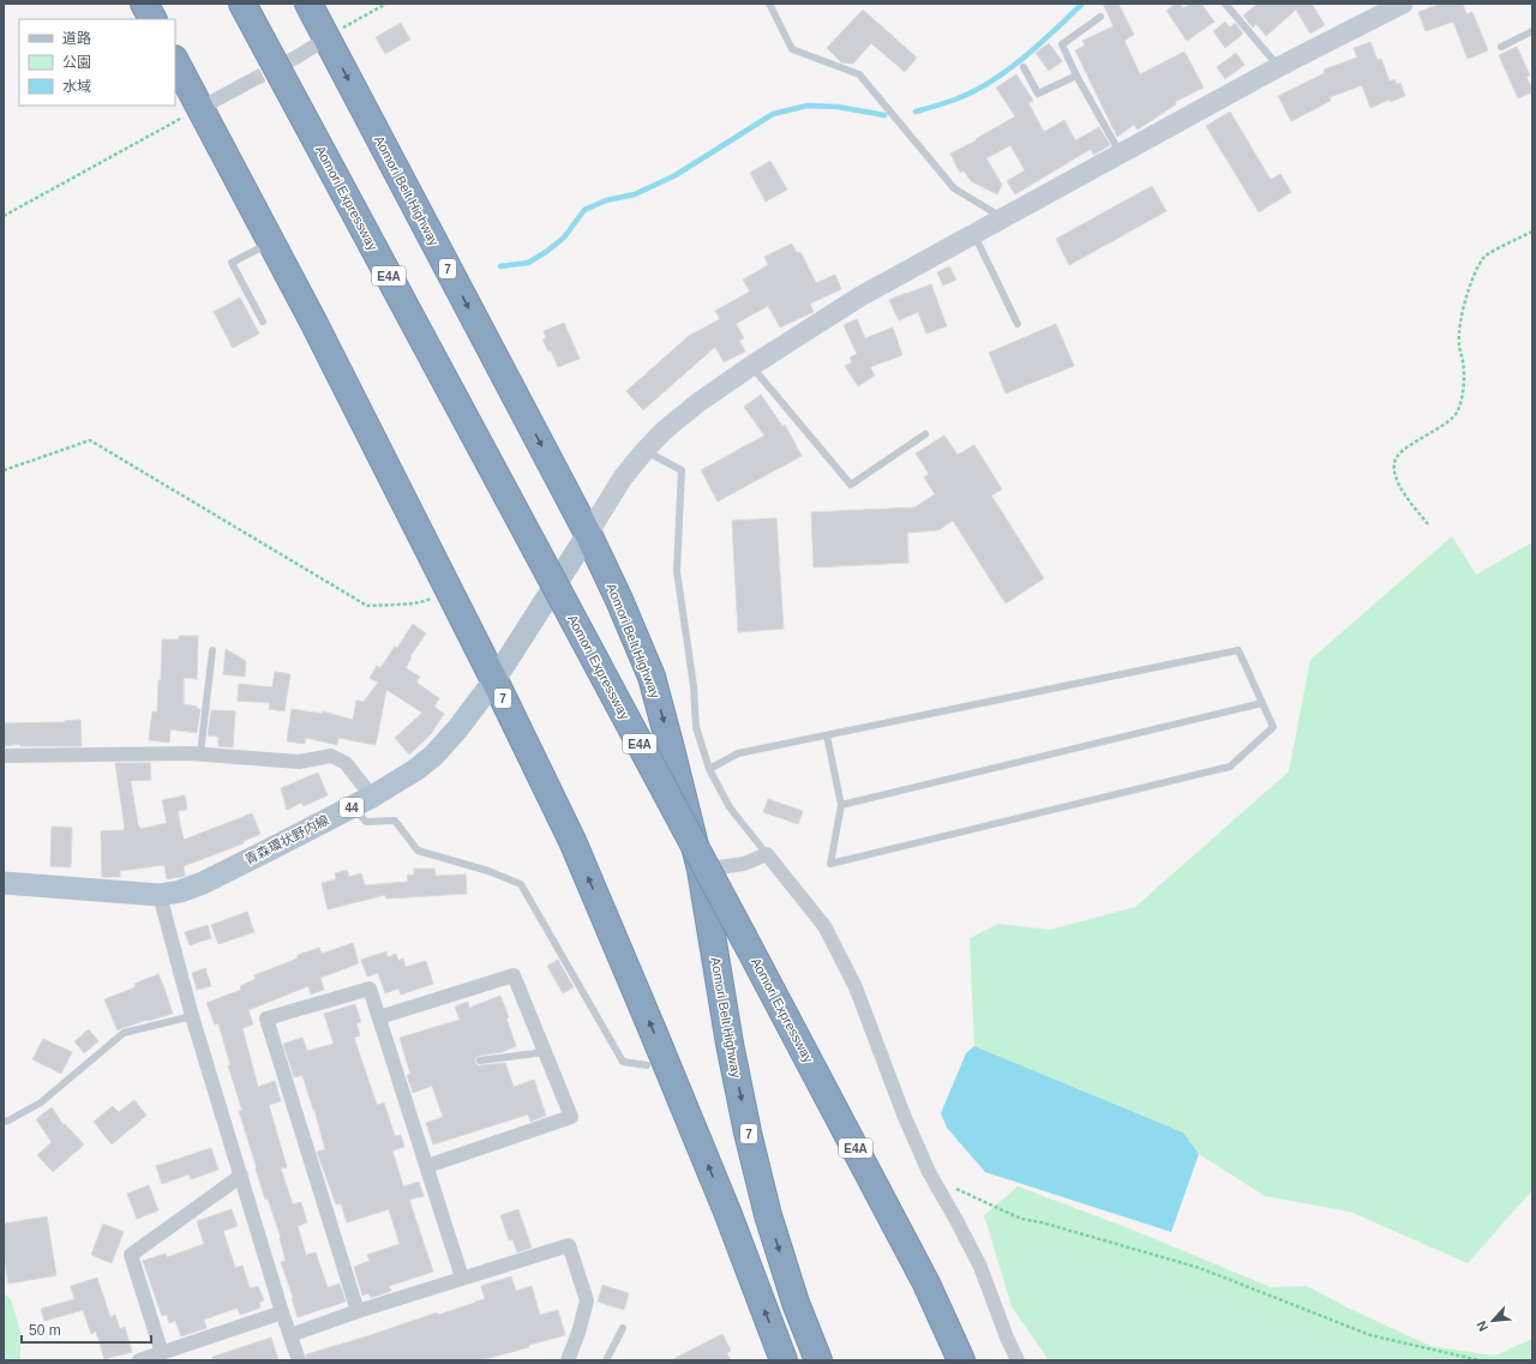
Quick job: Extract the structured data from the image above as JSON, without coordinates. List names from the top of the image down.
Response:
{
  "streets": {
    "highway": [
      "Aomori Belt Highway",
      "Aomori Expressway",
      "7",
      "E4A"
    ],
    "main road": ["44", "青森環状野内線"]
  },
  "crossings": [
    ["Aomori Belt Highway", "青森環状野内線"],
    ["7", "青森環状野内線"]
  ],
  "legend": ["道路", "公園", "水域"],
  "scale_bar": "50 m",
  "north": "bottom left"
}
